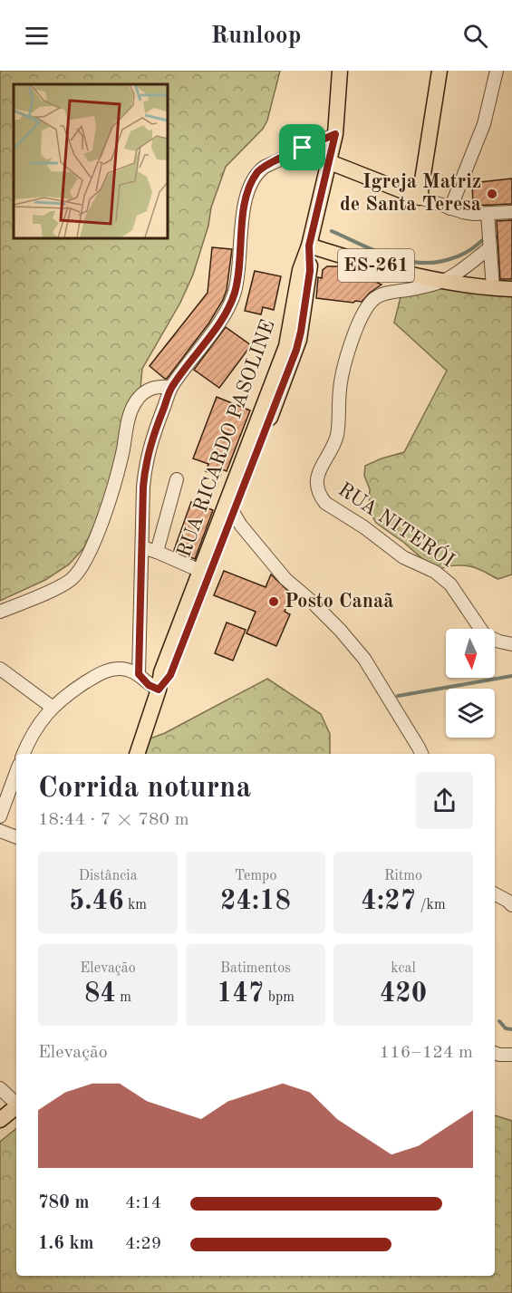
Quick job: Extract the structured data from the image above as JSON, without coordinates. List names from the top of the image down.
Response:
{
  "streets": {
    "main road": ["ES-261", "RUA RICARDO PASOLINE"],
    "street": ["RUA NITERÓI"]
  },
  "crossings": [
    ["ES-261", "RUA RICARDO PASOLINE"],
    ["ES-261", "RUA NITERÓI"]
  ],
  "places": ["Igreja Matriz de Santa Teresa", "Posto Canaã"],
  "north": "bottom",
  "page": {
    "header": "Runloop",
    "heading": ["Corrida noturna", "18:44 · 7 × 780 m"],
    "stats": [
      ["Distância", "5.46 km"],
      ["Tempo", "24:18"],
      ["Ritmo", "4:27 /km"],
      ["Elevação", "84 m"],
      ["Batimentos", "147 bpm"],
      ["kcal", "420"]
    ],
    "chart": ["Elevação", "116–124 m"],
    "list": [
      {
        "name": "780 m",
        "note": "4:14"
      },
      {
        "name": "1.6 km",
        "note": "4:29"
      }
    ]
  }
}
